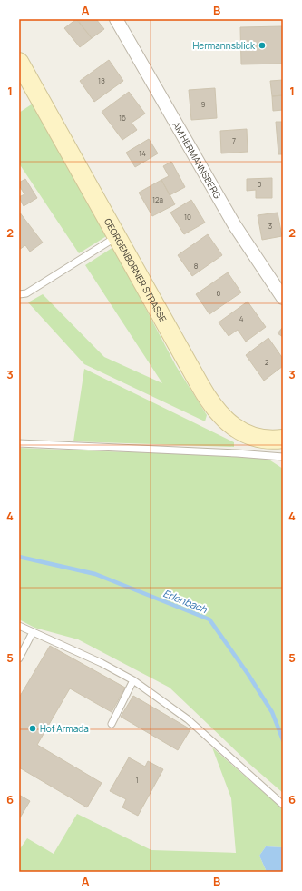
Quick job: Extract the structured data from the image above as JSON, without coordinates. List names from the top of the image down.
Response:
{
  "streets": {
    "main road": ["GEORGENBORNER STRASSE"],
    "street": ["AM HERMANNSBERG"]
  },
  "water": ["Erlenbach"],
  "places": ["Hermannsblick", "Hof Armada"],
  "house_numbers": [
    "18",
    "9",
    "16",
    "7",
    "14",
    "5",
    "12a",
    "10",
    "3",
    "8",
    "6",
    "4",
    "2",
    "1"
  ],
  "grid": {
    "columns": ["A", "B"],
    "rows": [
      "1",
      "2",
      "3",
      "4",
      "5",
      "6"
    ]
  }
}
